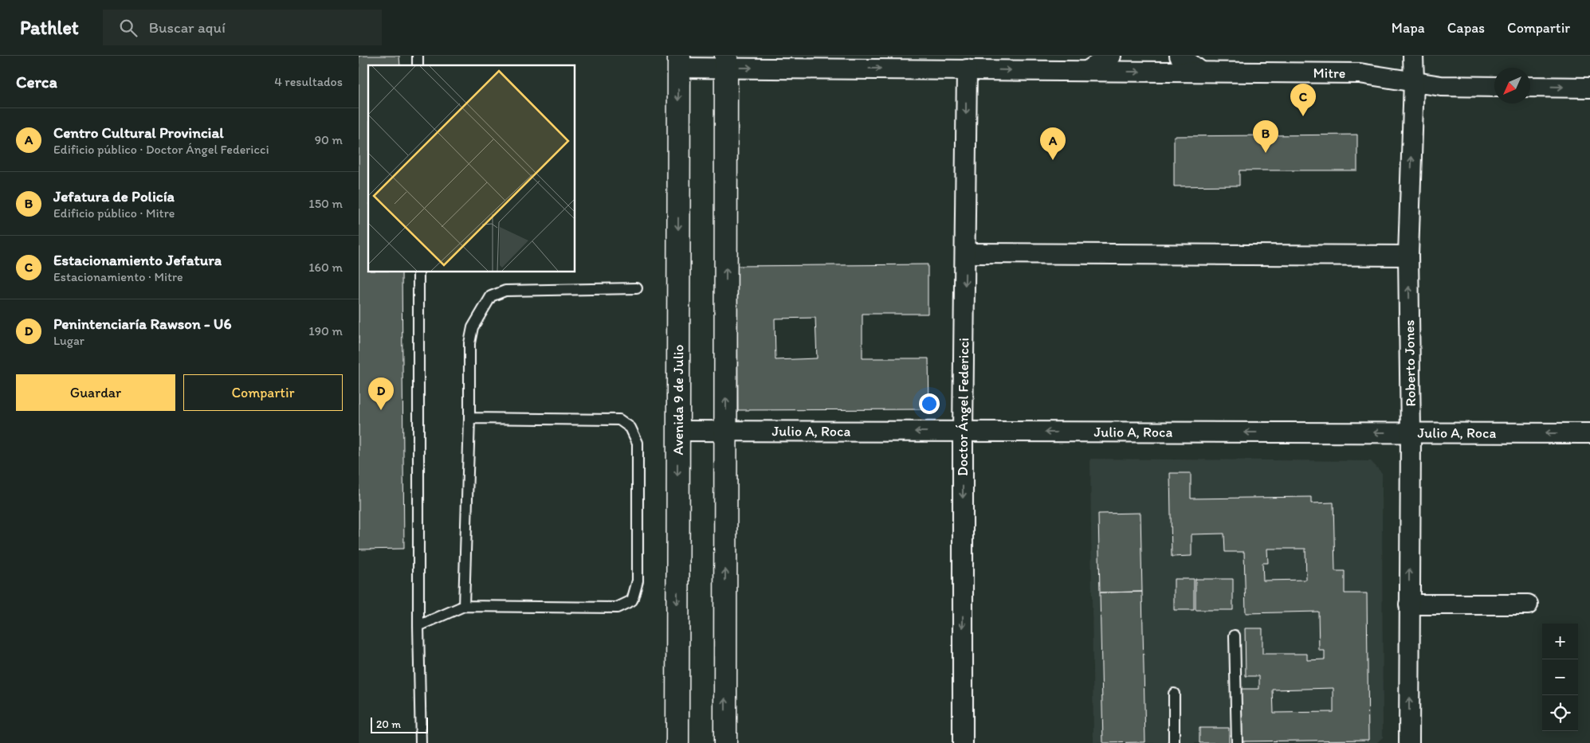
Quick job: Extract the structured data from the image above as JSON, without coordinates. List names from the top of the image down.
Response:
{
  "streets": {
    "main road": ["Avenida 9 de Julio"],
    "street": [
      "Mitre",
      "Roberto Jones",
      "Doctor Ángel Federicci",
      "Julio A, Roca"
    ]
  },
  "crossings": [
    ["Mitre", "Roberto Jones"],
    ["Mitre", "Avenida 9 de Julio"],
    ["Mitre", "Doctor Ángel Federicci"],
    ["Roberto Jones", "Julio A, Roca"],
    ["Avenida 9 de Julio", "Julio A, Roca"],
    ["Doctor Ángel Federicci", "Julio A, Roca"]
  ],
  "one_way": [
    "Mitre",
    "Roberto Jones",
    "Doctor Ángel Federicci",
    "Julio A, Roca"
  ],
  "scale_bar": "20 m",
  "north": "bottom left",
  "page": {
    "header": "Pathlet",
    "search": "Buscar aquí",
    "nav": ["Mapa", "Capas", "Compartir"],
    "heading": ["Cerca", "4 resultados"],
    "pins": [
      "C",
      "B",
      "A",
      "D"
    ],
    "list": [
      {
        "mark": "A",
        "name": "Centro Cultural Provincial",
        "note": "Edificio público · Doctor Ángel Federicci",
        "value": "90 m"
      },
      {
        "mark": "B",
        "name": "Jefatura de Policía",
        "note": "Edificio público · Mitre",
        "value": "150 m"
      },
      {
        "mark": "C",
        "name": "Estacionamiento Jefatura",
        "note": "Estacionamiento · Mitre",
        "value": "160 m"
      },
      {
        "mark": "D",
        "name": "Penintenciaría Rawson - U6",
        "note": "Lugar",
        "value": "190 m"
      }
    ],
    "buttons": ["Guardar", "Compartir"],
    "map_buttons": ["+", "−"],
    "scale": "20 m"
  }
}
